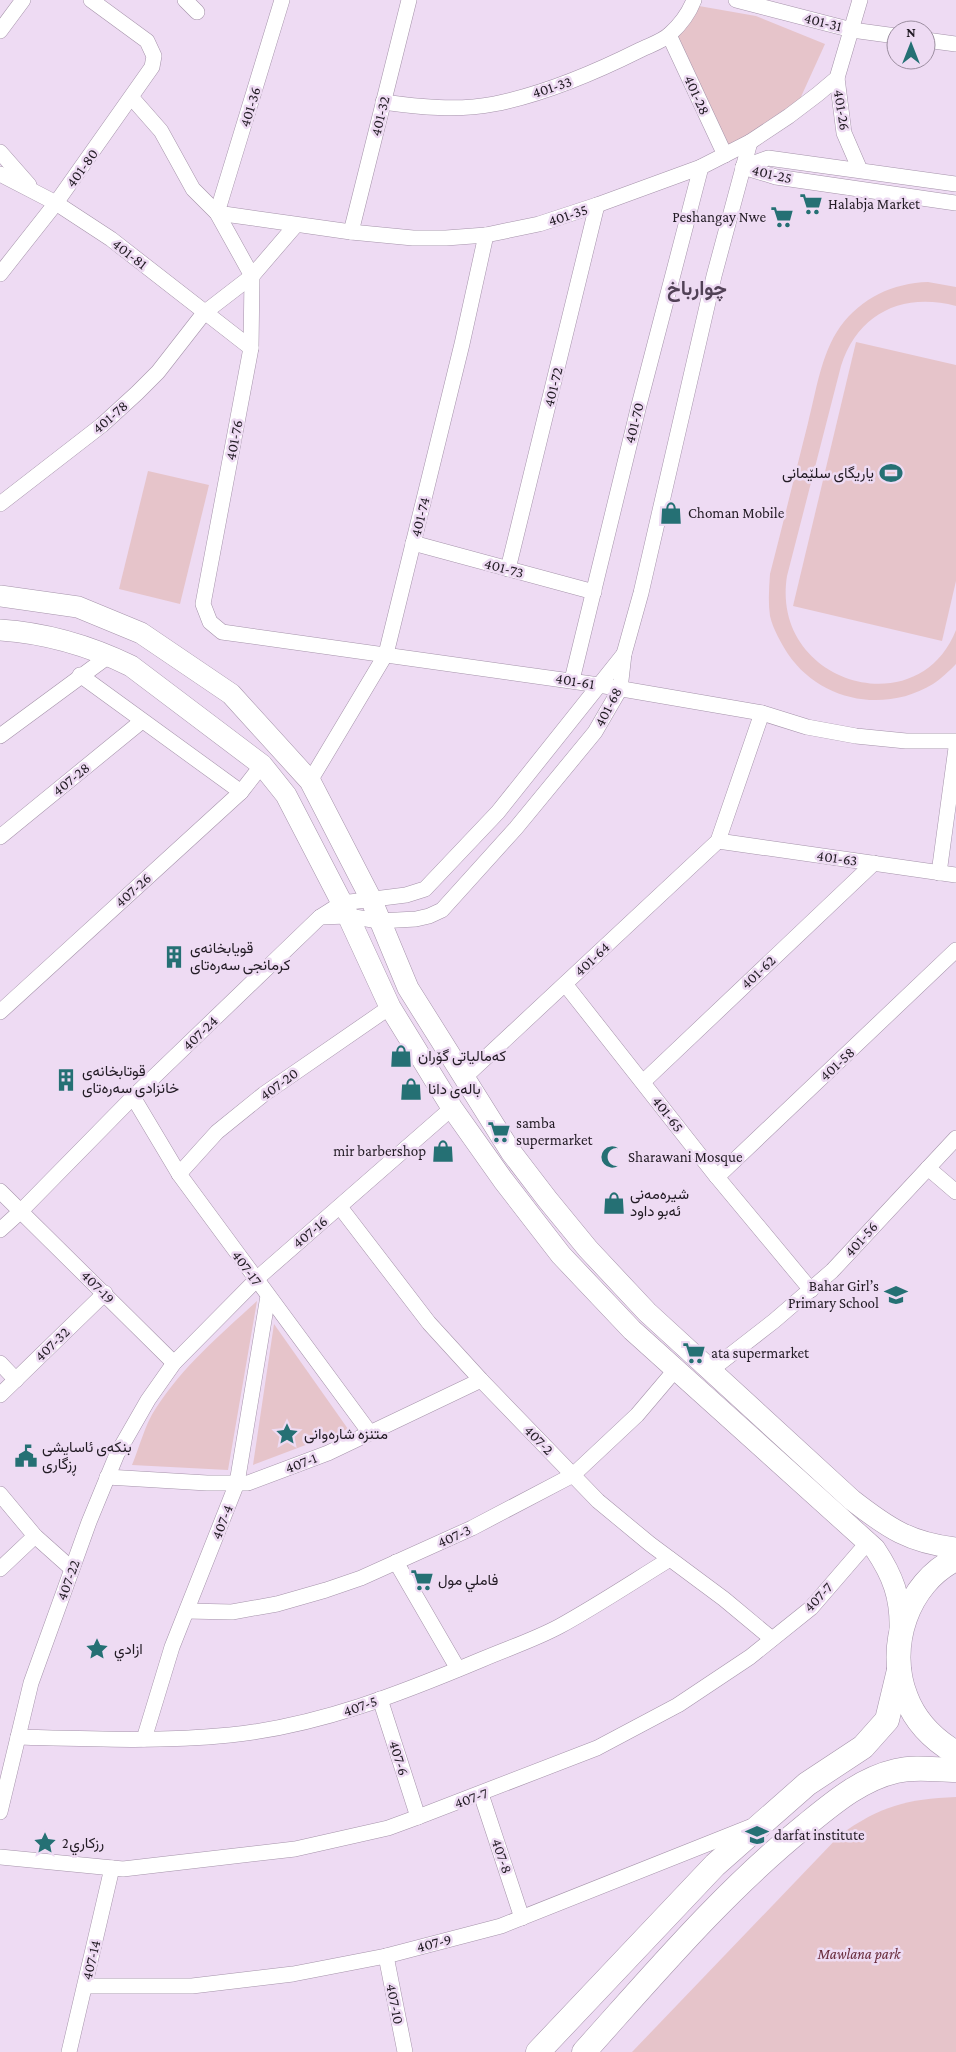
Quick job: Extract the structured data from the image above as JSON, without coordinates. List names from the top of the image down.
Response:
{
  "streets": {
    "street": [
      "401-31",
      "401-33",
      "401-28",
      "401-36",
      "401-26",
      "401-32",
      "401-80",
      "401-25",
      "401-35",
      "401-81",
      "401-72",
      "401-78",
      "401-70",
      "401-76",
      "401-74",
      "401-73",
      "401-61",
      "401-68",
      "407-28",
      "401-63",
      "407-26",
      "401-64",
      "401-62",
      "407-24",
      "401-58",
      "407-20",
      "401-65",
      "407-16",
      "401-56",
      "407-17",
      "407-19",
      "407-32",
      "407-2",
      "407-1",
      "407-4",
      "407-3",
      "407-22",
      "407-7",
      "407-5",
      "407-6",
      "407-8",
      "407-9",
      "407-14",
      "407-10"
    ]
  },
  "crossings": [
    ["401-33", "401-28"],
    ["401-33", "401-32"],
    ["401-28", "401-35"],
    ["401-36", "401-35"],
    ["401-26", "401-25"],
    ["401-26", "401-35"],
    ["401-32", "401-35"],
    ["401-80", "401-81"],
    ["401-35", "401-72"],
    ["401-35", "401-78"],
    ["401-35", "401-70"],
    ["401-35", "401-74"],
    ["401-81", "401-78"],
    ["401-81", "401-76"],
    ["401-72", "401-73"],
    ["401-78", "401-76"],
    ["401-70", "401-73"],
    ["401-70", "401-61"],
    ["401-76", "401-61"],
    ["401-74", "401-73"],
    ["401-74", "401-61"],
    ["401-61", "401-68"],
    ["401-68", "407-24"],
    ["401-63", "401-64"],
    ["401-63", "401-62"],
    ["401-64", "401-65"],
    ["401-62", "401-65"],
    ["407-24", "407-17"],
    ["407-24", "407-19"],
    ["401-58", "401-65"],
    ["407-20", "407-17"],
    ["401-65", "401-56"],
    ["407-16", "407-17"],
    ["407-16", "407-19"],
    ["407-16", "407-2"],
    ["407-16", "407-22"],
    ["407-17", "407-1"],
    ["407-17", "407-4"],
    ["407-19", "407-32"],
    ["407-19", "407-22"],
    ["407-2", "407-1"],
    ["407-2", "407-3"],
    ["407-2", "407-7"],
    ["407-2", "407-5"],
    ["407-1", "407-4"],
    ["407-1", "407-22"],
    ["407-4", "407-3"],
    ["407-4", "407-5"],
    ["407-22", "407-5"],
    ["407-7", "407-6"],
    ["407-7", "407-8"],
    ["407-7", "407-14"],
    ["407-5", "407-6"],
    ["407-8", "407-9"],
    ["407-9", "407-14"],
    ["407-9", "407-10"]
  ],
  "districts": ["چوارباخ"],
  "parks": ["Mawlana park"],
  "places": {
    "supermarket": [
      "Halabja Market",
      "Peshangay Nwe",
      "samba supermarket",
      "ata supermarket",
      "فاملي مول"
    ],
    "sports": ["یاریگای سلێمانی"],
    "shop": [
      "Choman Mobile",
      "کەمالیاتی گۆران",
      "بالەی دانا",
      "mir barbershop",
      "شیرەمەنی ئەبو داود"
    ],
    "building": ["قویابخانەی کرمانجی سەرەتای", "قوتابخانەی خانزادی سەرەتای"],
    "mosque": ["Sharawani Mosque"],
    "school or university": ["Bahar Girl’s Primary School", "darfat institute"],
    "place": ["متنزه شارەوانی", "ازادي", "رزكاري2"],
    "public building": ["بنکەی ئاسایشی ڕزگاری"]
  },
  "north": "top"
}
